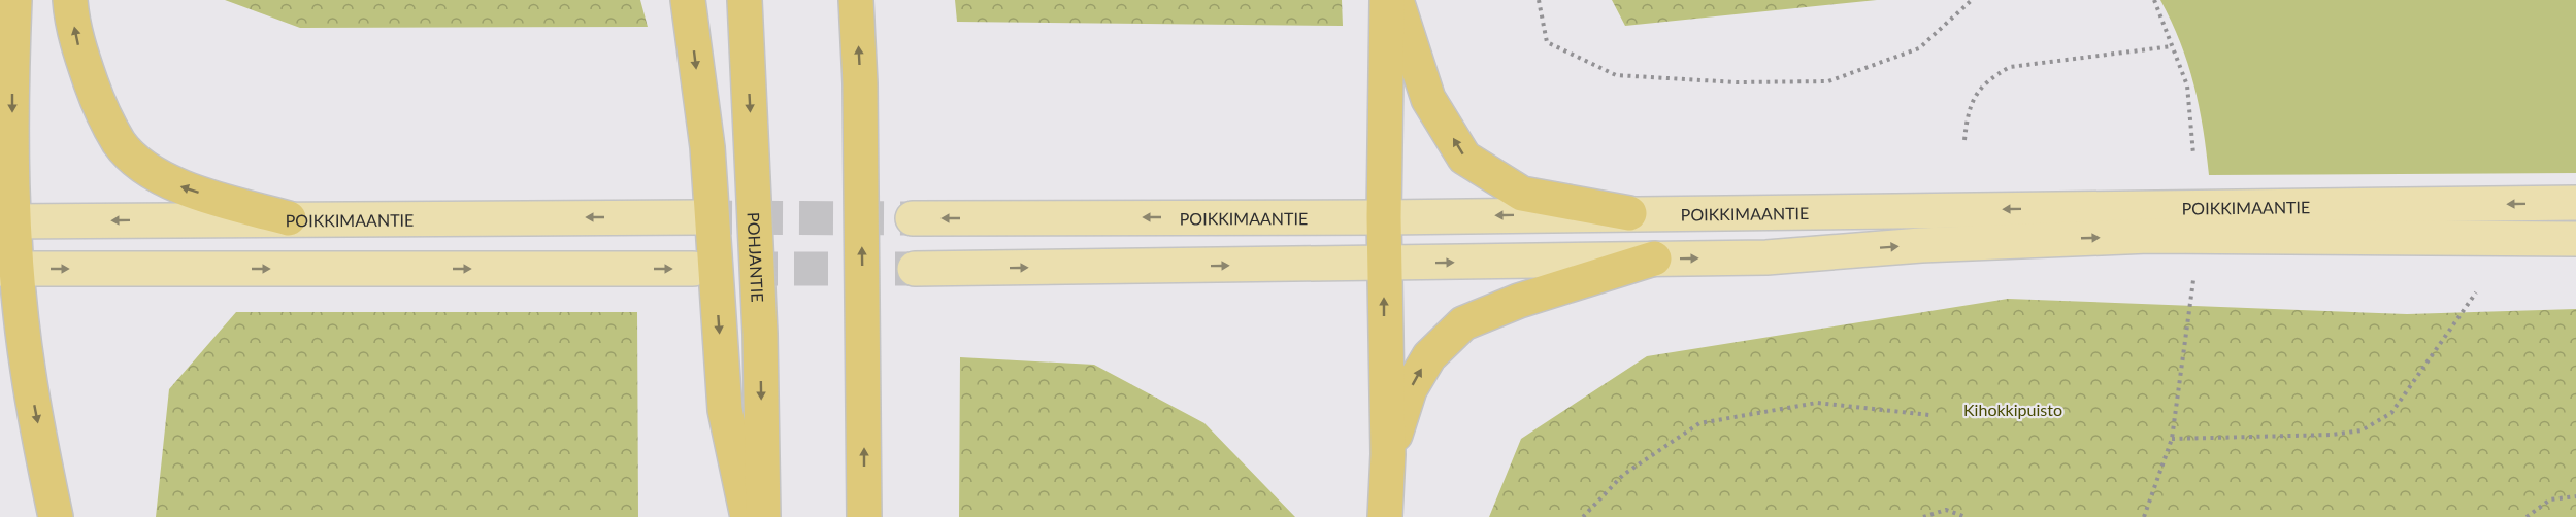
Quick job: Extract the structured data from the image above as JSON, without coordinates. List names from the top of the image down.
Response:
{
  "streets": {
    "highway": ["POHJANTIE"],
    "main road": ["POIKKIMAANTIE"]
  },
  "parks": ["Kihokkipuisto"]
}
